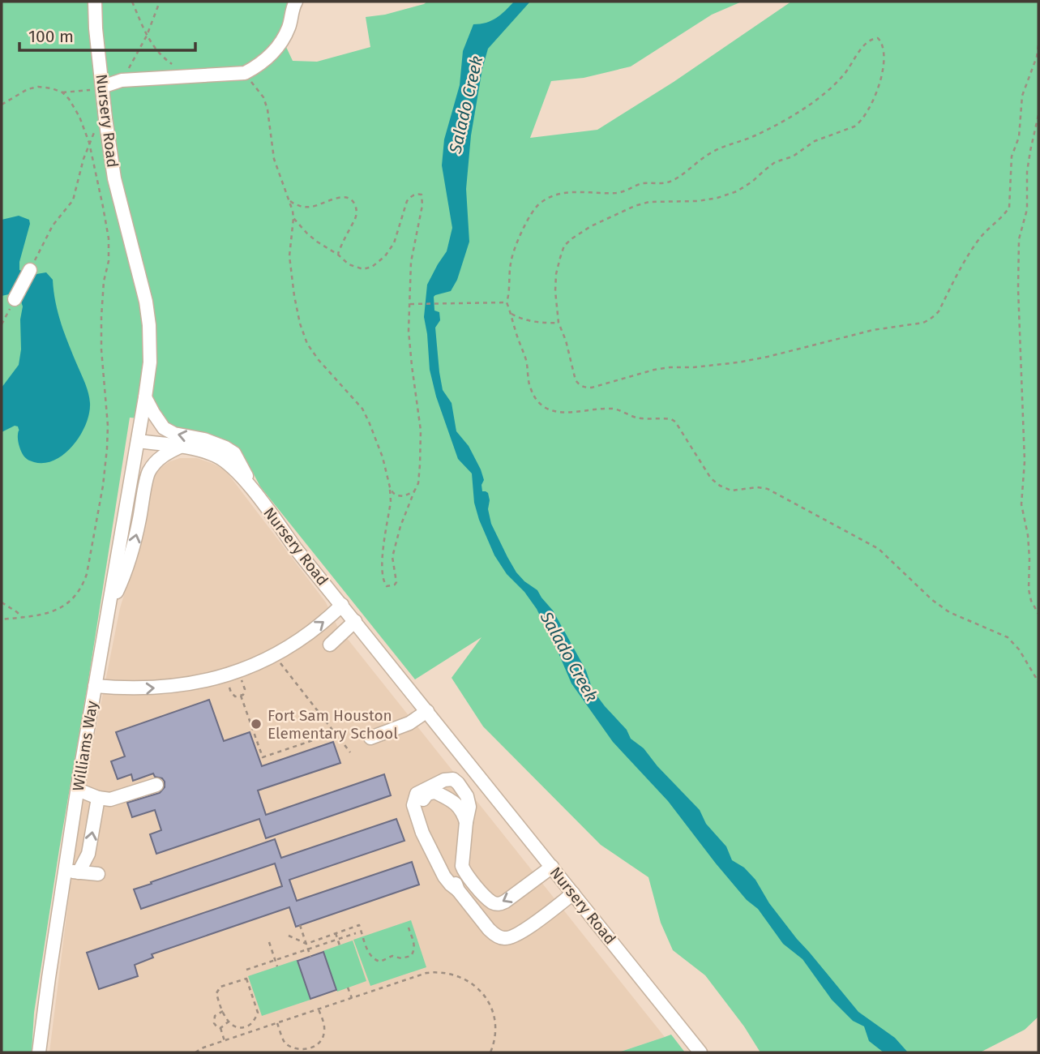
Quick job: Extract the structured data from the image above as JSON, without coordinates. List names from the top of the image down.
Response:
{
  "streets": {
    "street": ["Nursery Road", "Williams Way"]
  },
  "crossings": [
    ["Nursery Road", "Williams Way"]
  ],
  "water": ["Salado Creek"],
  "places": ["Fort Sam Houston Elementary School"],
  "scale_bar": "100 m"
}
